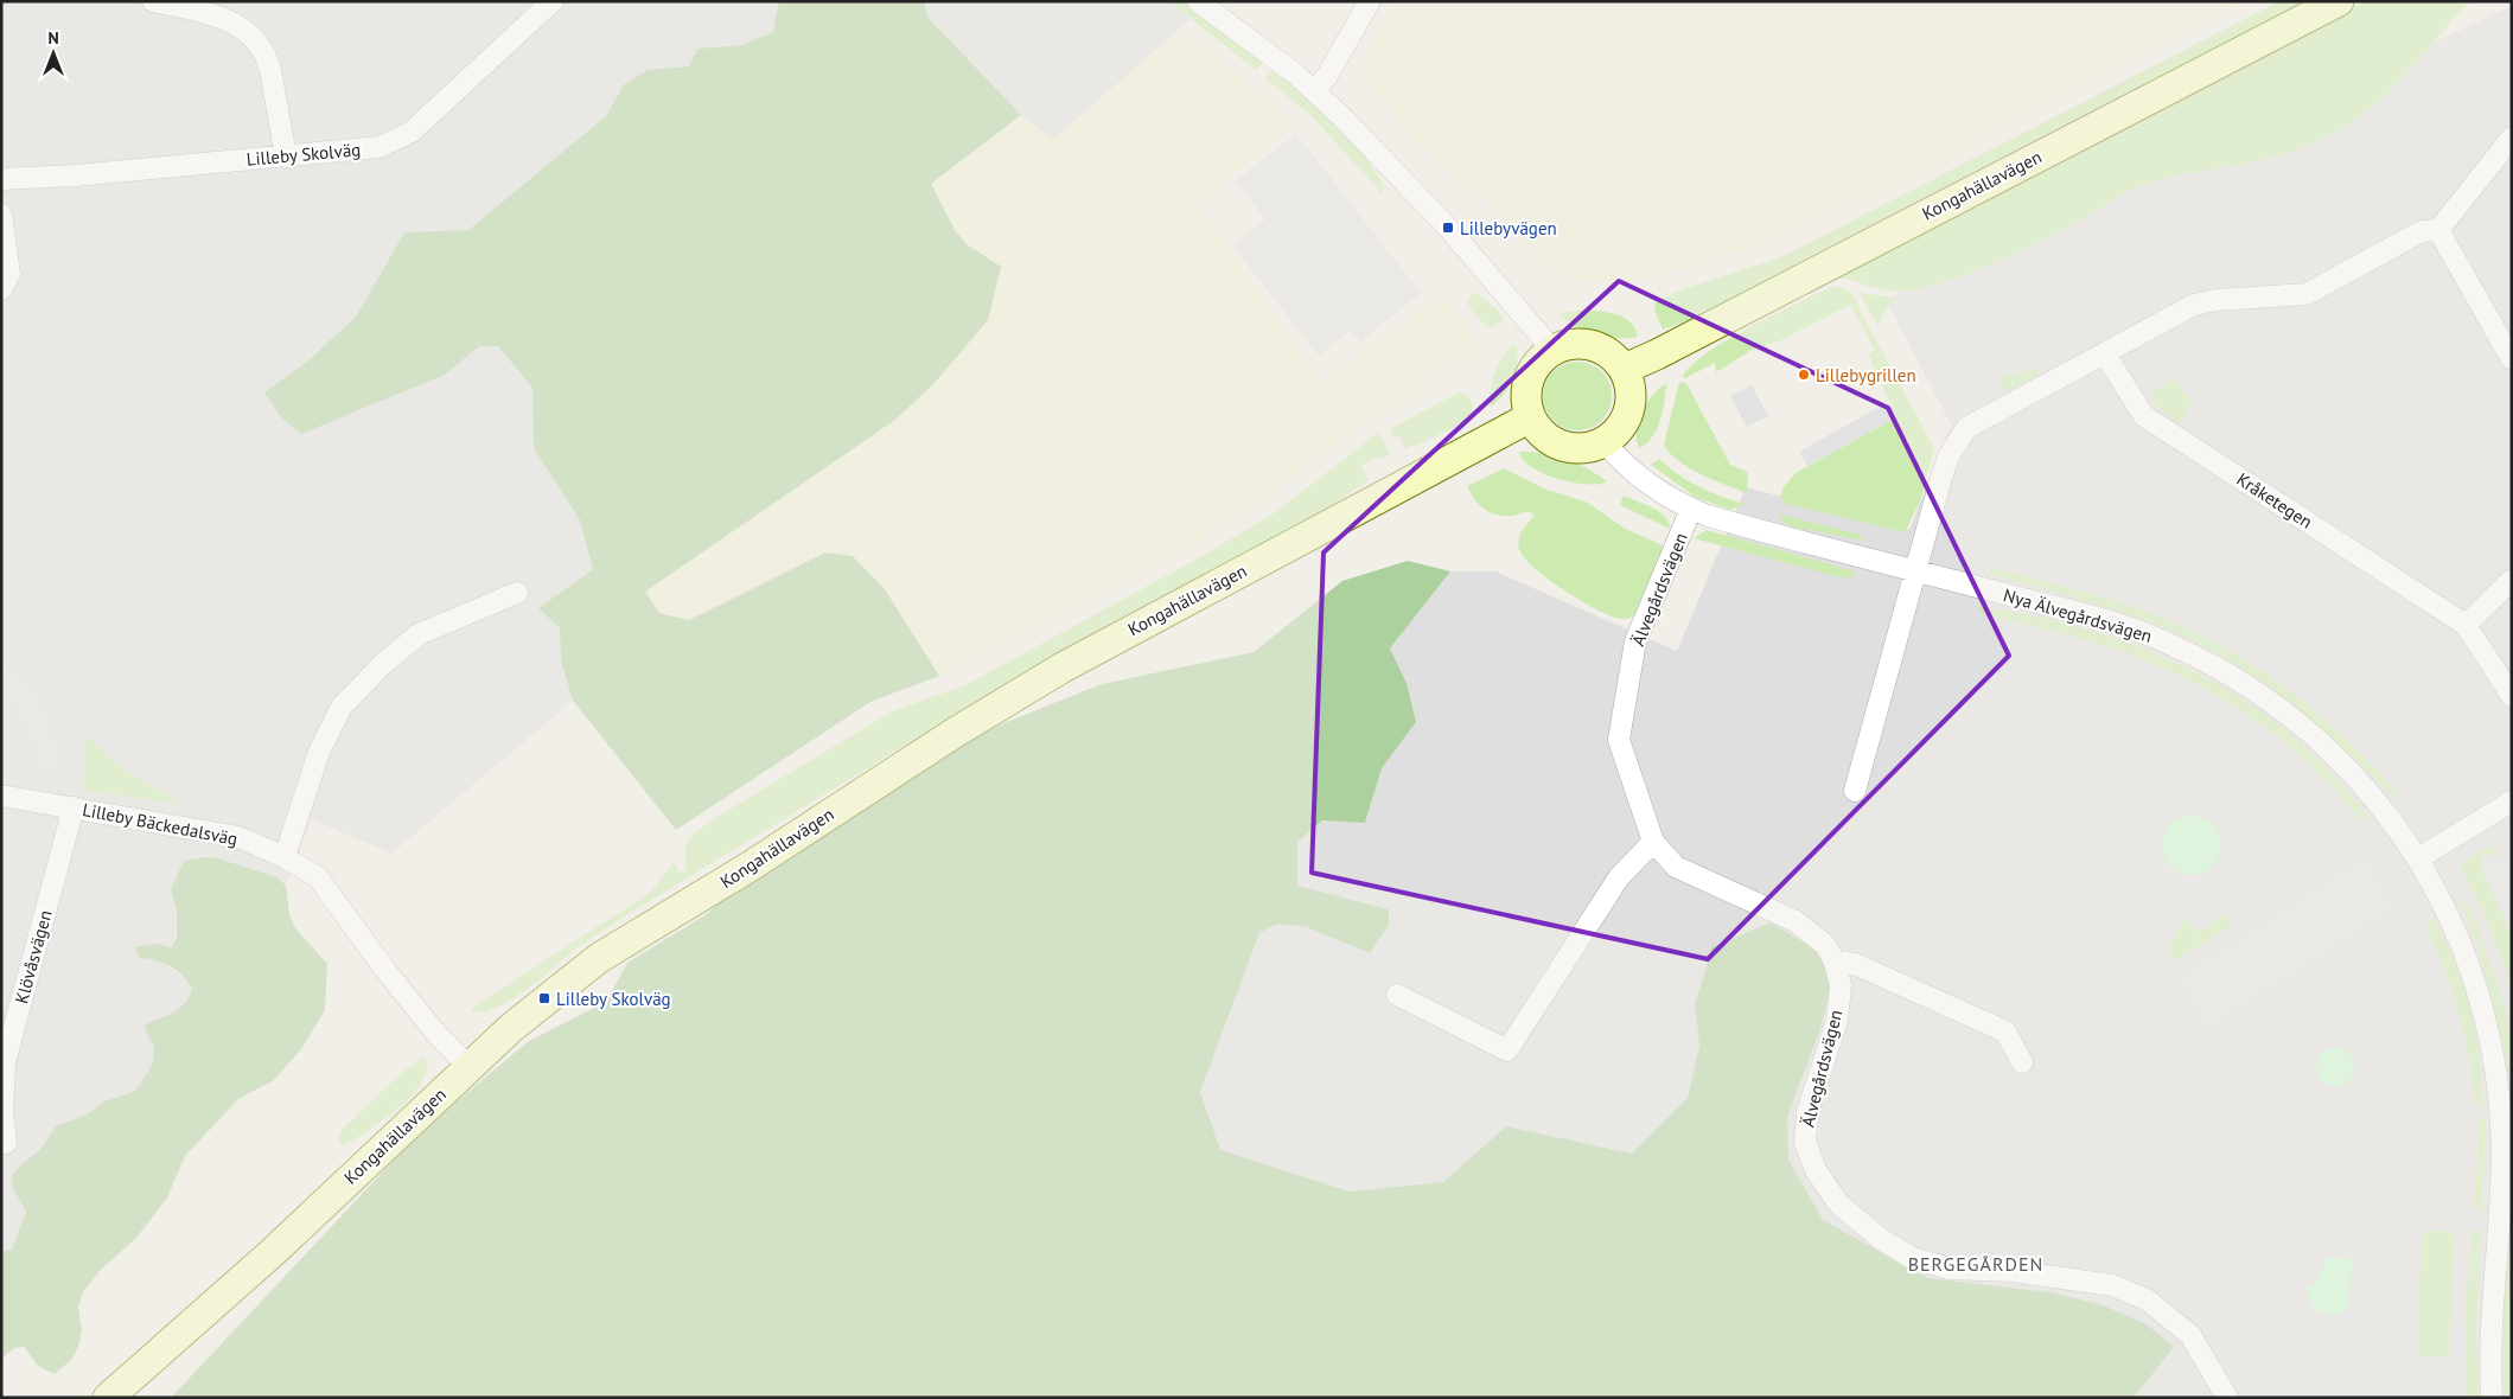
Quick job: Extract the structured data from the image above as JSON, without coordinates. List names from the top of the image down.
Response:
{
  "streets": {
    "street": [
      "Lilleby Skolväg",
      "Kongahällavägen",
      "Kråketegen",
      "Älvegårdsvägen",
      "Nya Älvegårdsvägen",
      "Lilleby Bäckedalsväg",
      "Klövåsvägen"
    ]
  },
  "crossings": [
    ["Kongahällavägen", "Nya Älvegårdsvägen"],
    ["Kongahällavägen", "Lilleby Bäckedalsväg"],
    ["Älvegårdsvägen", "Nya Älvegårdsvägen"],
    ["Lilleby Bäckedalsväg", "Klövåsvägen"]
  ],
  "districts": ["BERGEGÅRDEN"],
  "places": {
    "transit": ["Lillebyvägen", "Lilleby Skolväg"],
    "other": ["Lillebygrillen"]
  },
  "north": "top"
}
